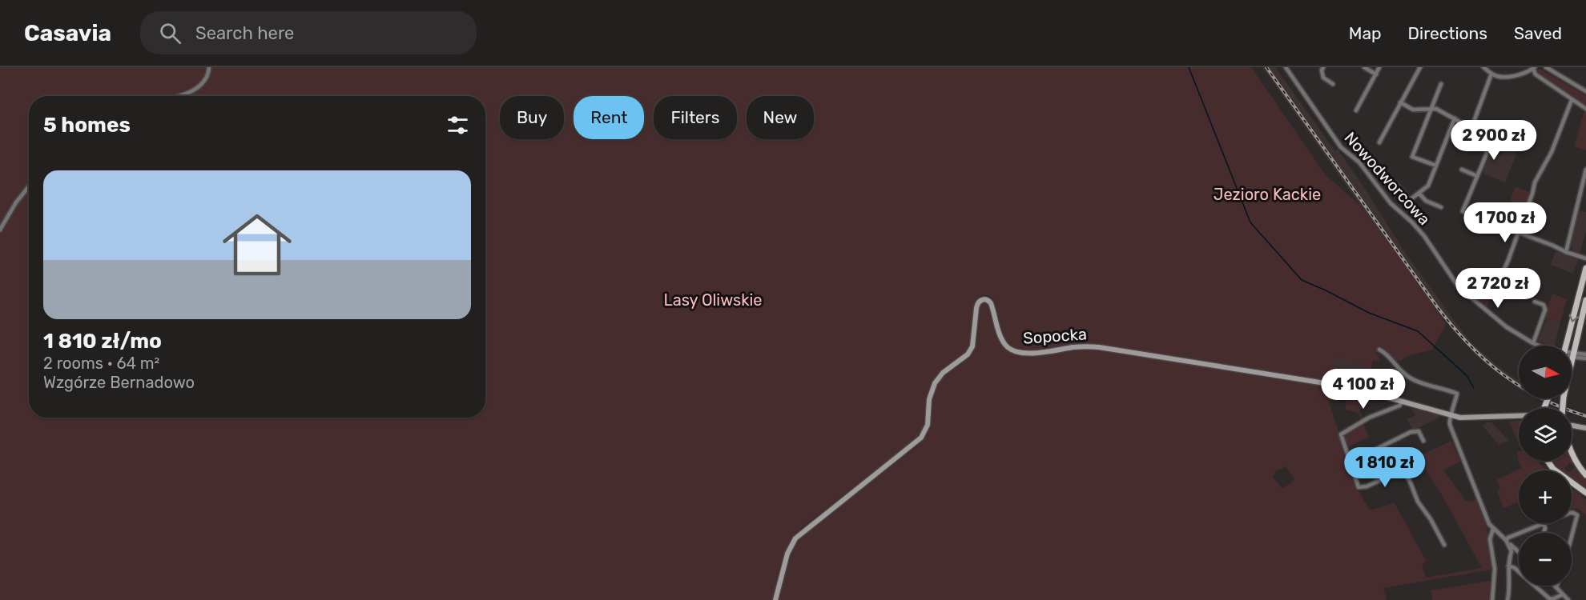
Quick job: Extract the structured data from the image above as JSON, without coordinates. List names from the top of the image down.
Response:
{
  "streets": {
    "main road": ["Sopocka"],
    "street": ["Nowodworcowa"]
  },
  "parks": ["Jezioro Kackie", "Lasy Oliwskie"],
  "north": "right",
  "page": {
    "header": "Casavia",
    "search": "Search here",
    "nav": ["Map", "Directions", "Saved"],
    "chip": [
      "Buy",
      "Rent",
      "Filters",
      "New"
    ],
    "heading": "5 homes",
    "price": [
      "2 900 zł",
      "1 700 zł",
      "2 720 zł",
      "4 100 zł",
      "1 810 zł"
    ],
    "list": [
      {
        "name": "1 810 zł/mo",
        "note": "2 rooms · 64 m² · Wzgórze Bernadowo"
      }
    ],
    "map_buttons": ["+", "−"]
  }
}
